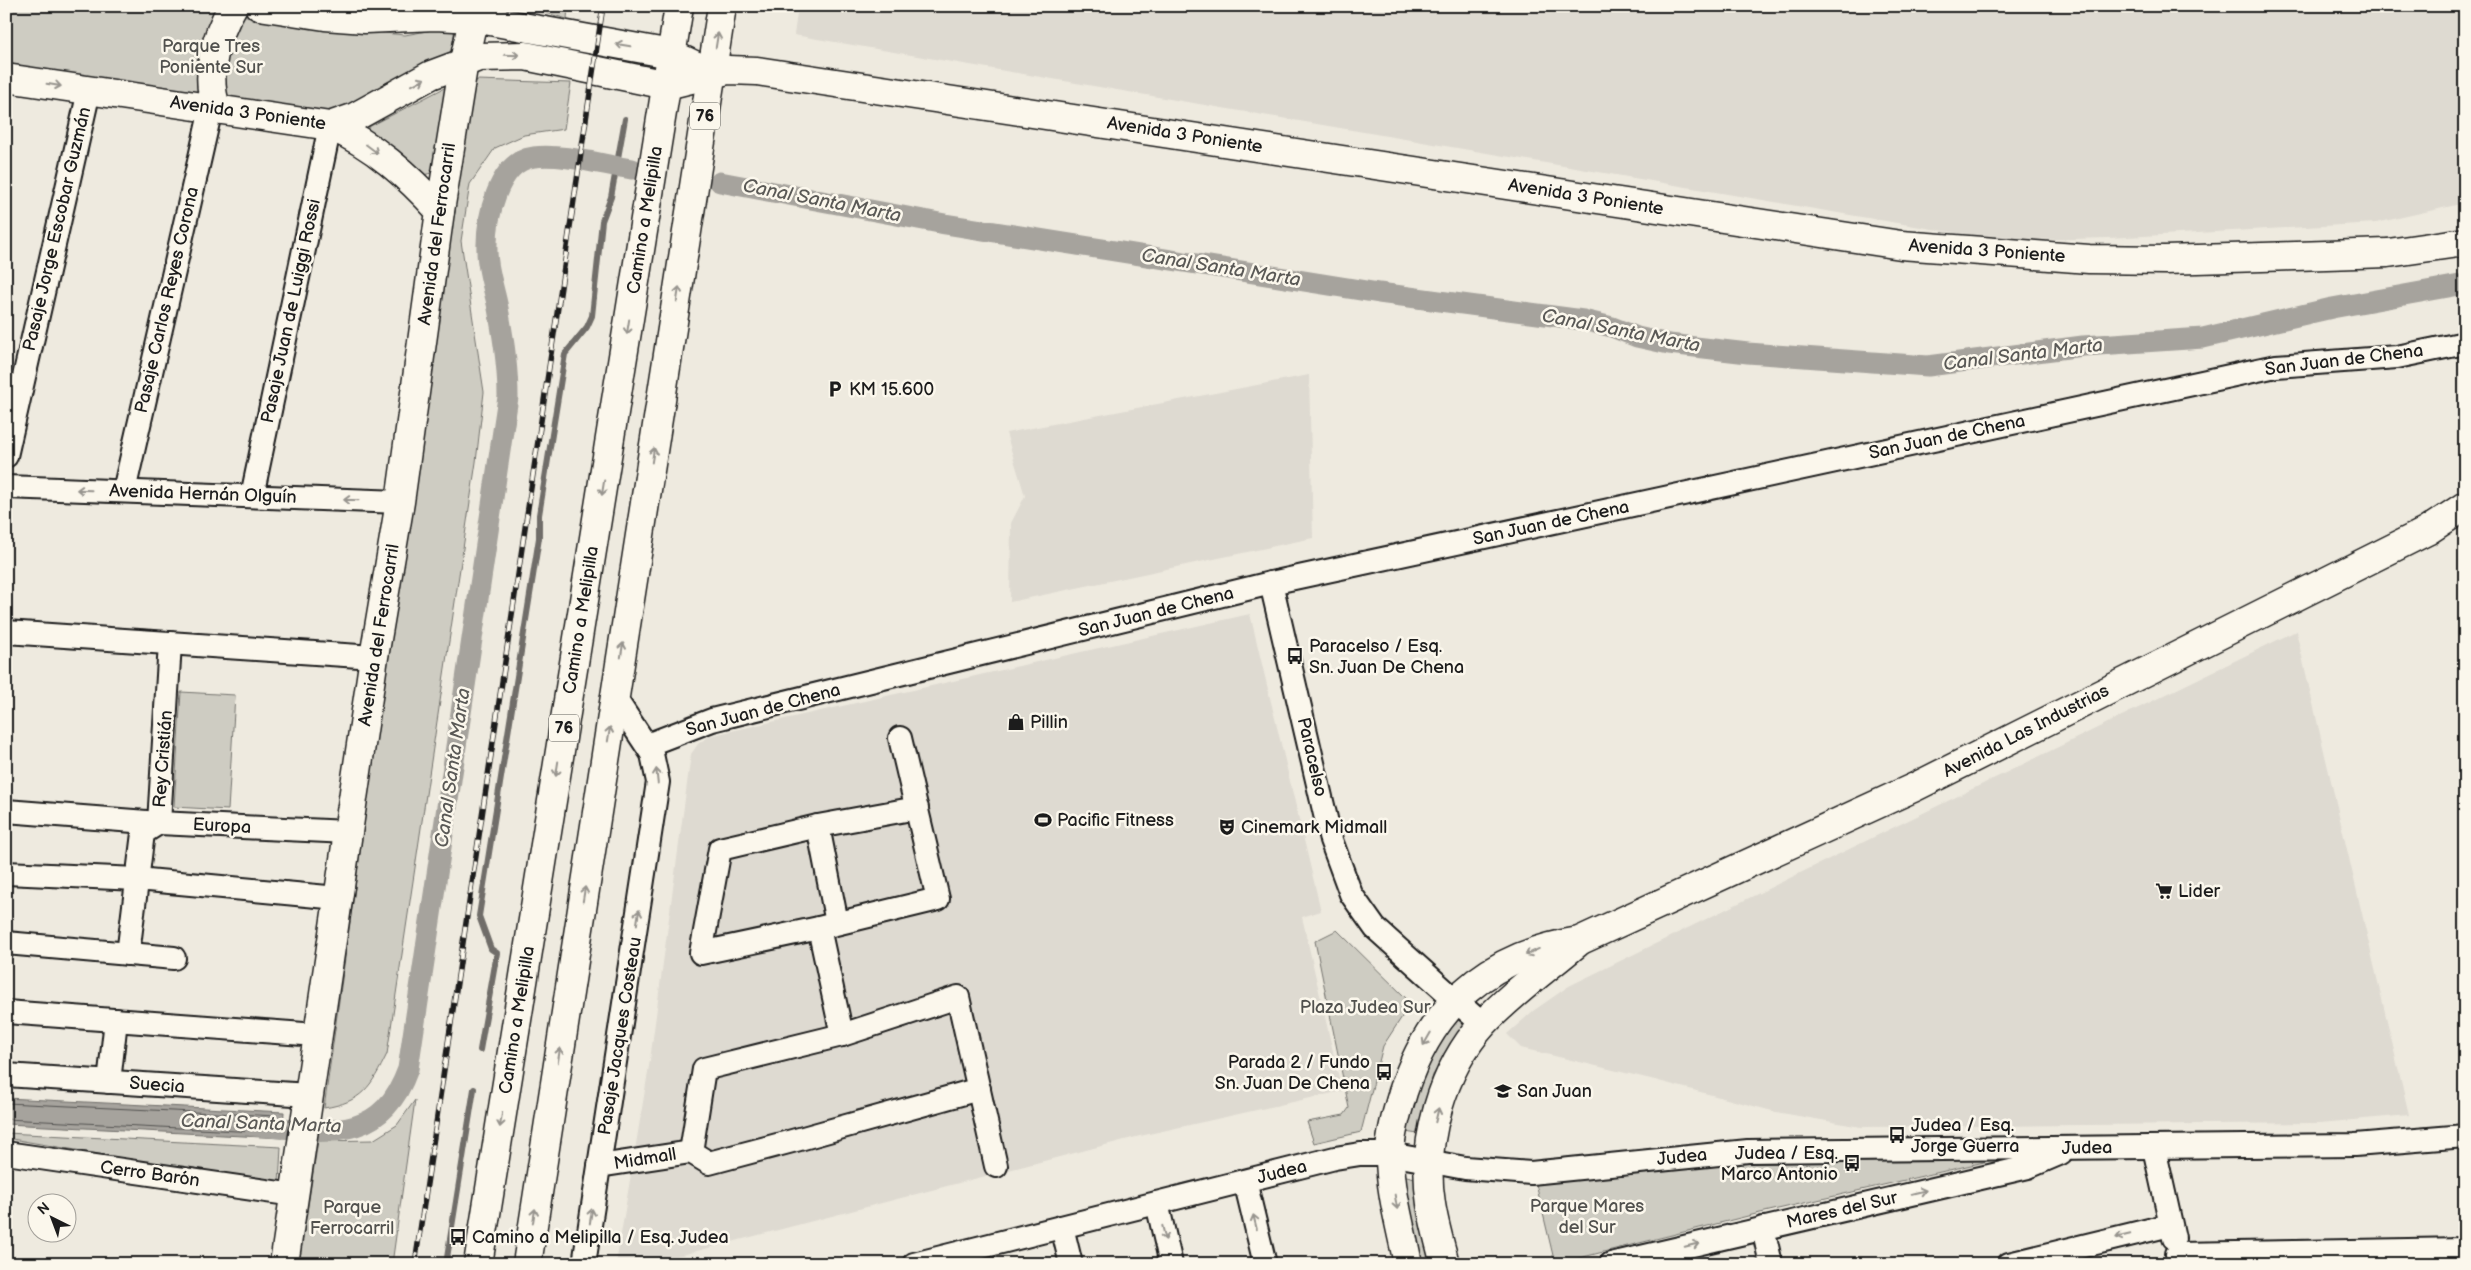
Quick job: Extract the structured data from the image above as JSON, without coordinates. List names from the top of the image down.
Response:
{
  "streets": {
    "street": [
      "Avenida 3 Poniente",
      "76",
      "Camino a Melipilla",
      "Pasaje Jorge Escobar Guzmán",
      "Avenida del Ferrocarril",
      "Pasaje Carlos Reyes Corona",
      "Pasaje Juan de Luiggi Rossi",
      "San Juan de Chena",
      "Avenida Hernán Olguín",
      "Avenida Las Industrias",
      "Paracelso",
      "Rey Cristián",
      "Europa",
      "Pasaje Jacques Costeau",
      "Suecia",
      "Judea",
      "Midmall",
      "Cerro Barón",
      "Mares del Sur"
    ]
  },
  "crossings": [
    ["Avenida 3 Poniente", "76"],
    ["Avenida 3 Poniente", "Camino a Melipilla"],
    ["Avenida 3 Poniente", "Pasaje Jorge Escobar Guzmán"],
    ["Avenida 3 Poniente", "Avenida del Ferrocarril"],
    ["Avenida 3 Poniente", "Pasaje Carlos Reyes Corona"],
    ["Avenida 3 Poniente", "Pasaje Juan de Luiggi Rossi"],
    ["Avenida del Ferrocarril", "Avenida Hernán Olguín"],
    ["Avenida del Ferrocarril", "Europa"],
    ["Avenida del Ferrocarril", "Suecia"],
    ["Avenida del Ferrocarril", "Cerro Barón"],
    ["Pasaje Carlos Reyes Corona", "Avenida Hernán Olguín"],
    ["Pasaje Juan de Luiggi Rossi", "Avenida Hernán Olguín"],
    ["San Juan de Chena", "Paracelso"],
    ["San Juan de Chena", "Pasaje Jacques Costeau"],
    ["Avenida Las Industrias", "Paracelso"],
    ["Avenida Las Industrias", "Judea"],
    ["Rey Cristián", "Europa"],
    ["Pasaje Jacques Costeau", "Midmall"],
    ["Judea", "Mares del Sur"]
  ],
  "one_way": ["Mares del Sur"],
  "water": ["Canal Santa Marta"],
  "parks": [
    "Parque Tres Poniente Sur",
    "Plaza Judea Sur",
    "Parque Mares del Sur",
    "Parque Ferrocarril"
  ],
  "places": {
    "parking": ["KM 15.600"],
    "bus stop": [
      "Paracelso / Esq. Sn. Juan De Chena",
      "Parada 2 / Fundo Sn. Juan De Chena",
      "Judea / Esq. Jorge Guerra",
      "Judea / Esq. Marco Antonio",
      "Camino a Melipilla / Esq. Judea"
    ],
    "shop": ["Pillin"],
    "sports": ["Pacific Fitness"],
    "theatre": ["Cinemark Midmall"],
    "supermarket": ["Lider"],
    "school or university": ["San Juan"]
  },
  "north": "top left"
}
